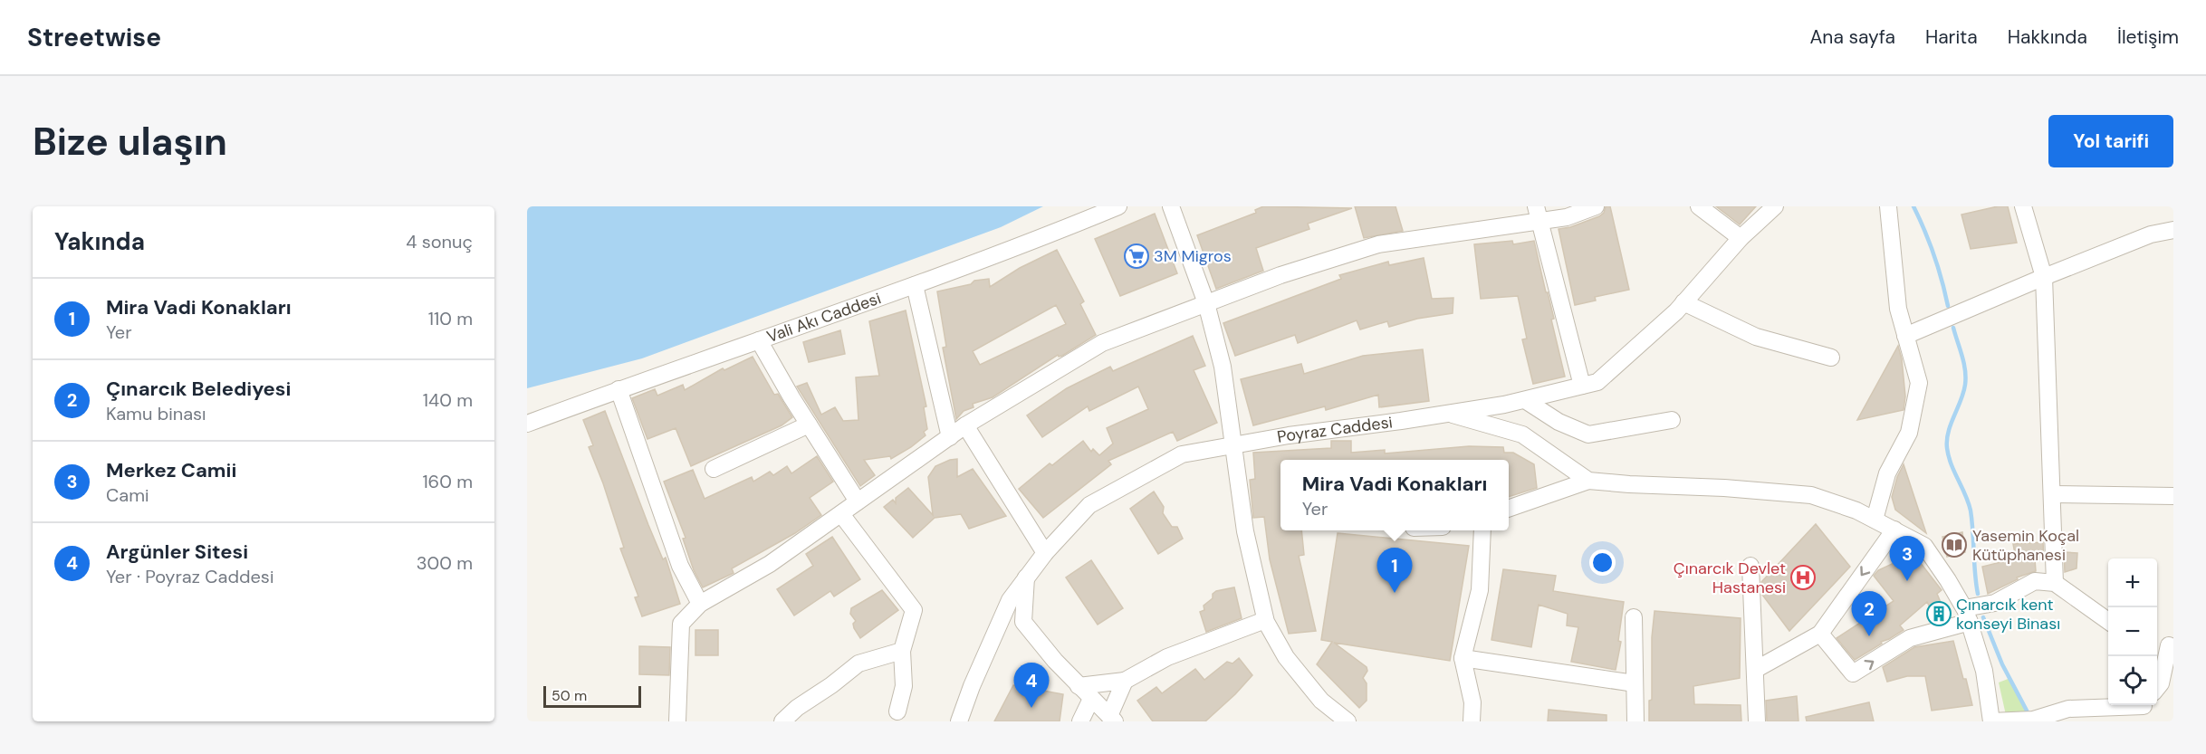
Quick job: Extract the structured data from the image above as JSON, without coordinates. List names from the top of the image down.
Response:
{
  "streets": {
    "street": ["Vali Akı Caddesi", "Poyraz Caddesi"]
  },
  "places": {
    "supermarket": ["3M Migros"],
    "library": ["Yasemin Koçal Kütüphanesi"],
    "hospital": ["Çınarcık Devlet Hastanesi"],
    "building": ["Çınarcık kent konseyi Binası"]
  },
  "scale_bar": "50 m",
  "page": {
    "header": "Streetwise",
    "nav": [
      "Ana sayfa",
      "Harita",
      "Hakkında",
      "İletişim"
    ],
    "buttons": "Yol tarifi",
    "title": "Bize ulaşın",
    "heading": ["Yakında", "4 sonuç"],
    "list": [
      {
        "mark": "1",
        "name": "Mira Vadi Konakları",
        "note": "Yer",
        "value": "110 m"
      },
      {
        "mark": "2",
        "name": "Çınarcık Belediyesi",
        "note": "Kamu binası",
        "value": "140 m"
      },
      {
        "mark": "3",
        "name": "Merkez Camii",
        "note": "Cami",
        "value": "160 m"
      },
      {
        "mark": "4",
        "name": "Argünler Sitesi",
        "note": "Yer · Poyraz Caddesi",
        "value": "300 m"
      }
    ],
    "popup": ["Mira Vadi Konakları", "Yer"],
    "pins": [
      "3",
      "1",
      "2",
      "4"
    ],
    "map_buttons": ["+", "−"],
    "scale": "50 m"
  }
}
